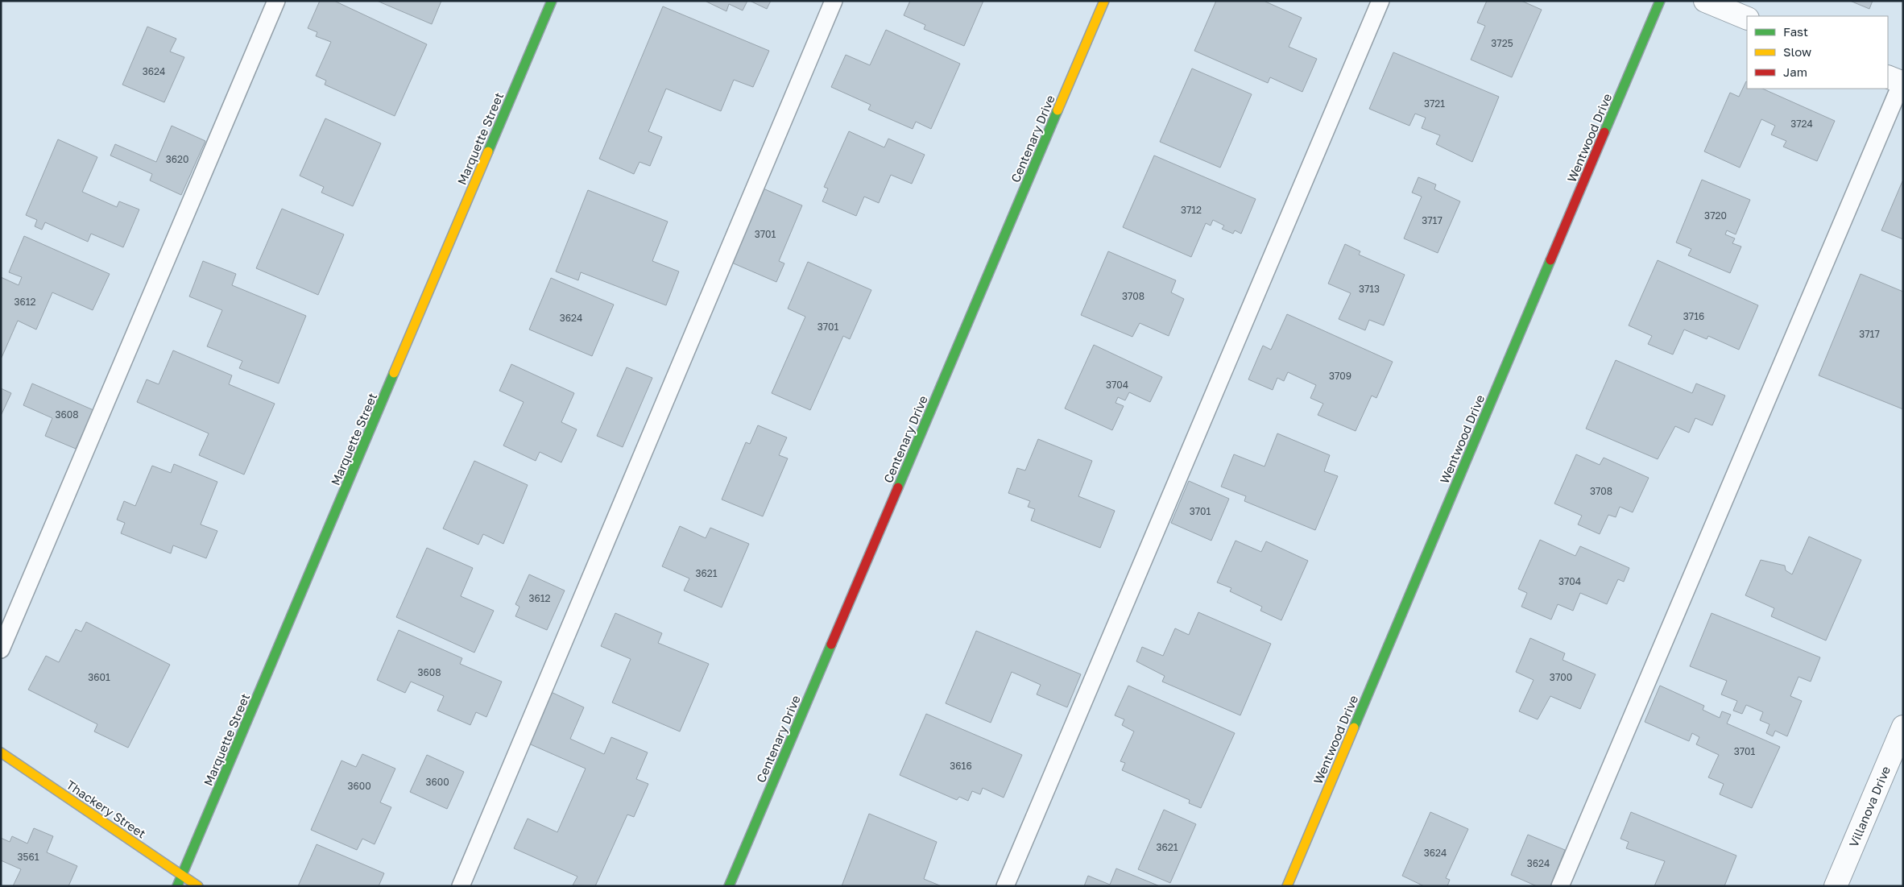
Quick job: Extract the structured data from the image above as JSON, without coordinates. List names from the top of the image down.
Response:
{
  "streets": {
    "street": [
      "Wentwood Drive",
      "Marquette Street",
      "Centenary Drive",
      "Villanova Drive",
      "Thackery Street"
    ]
  },
  "crossings": [
    ["Marquette Street", "Thackery Street"]
  ],
  "house_numbers": [
    "3725",
    "3624",
    "3721",
    "3724",
    "3620",
    "3712",
    "3720",
    "3717",
    "3701",
    "3713",
    "3708",
    "3612",
    "3716",
    "3624",
    "3701",
    "3717",
    "3709",
    "3704",
    "3608",
    "3708",
    "3701",
    "3621",
    "3704",
    "3612",
    "3608",
    "3601",
    "3700",
    "3701",
    "3616",
    "3600",
    "3600",
    "3621",
    "3624",
    "3561",
    "3624"
  ],
  "legend": ["Fast", "Slow", "Jam"]
}
